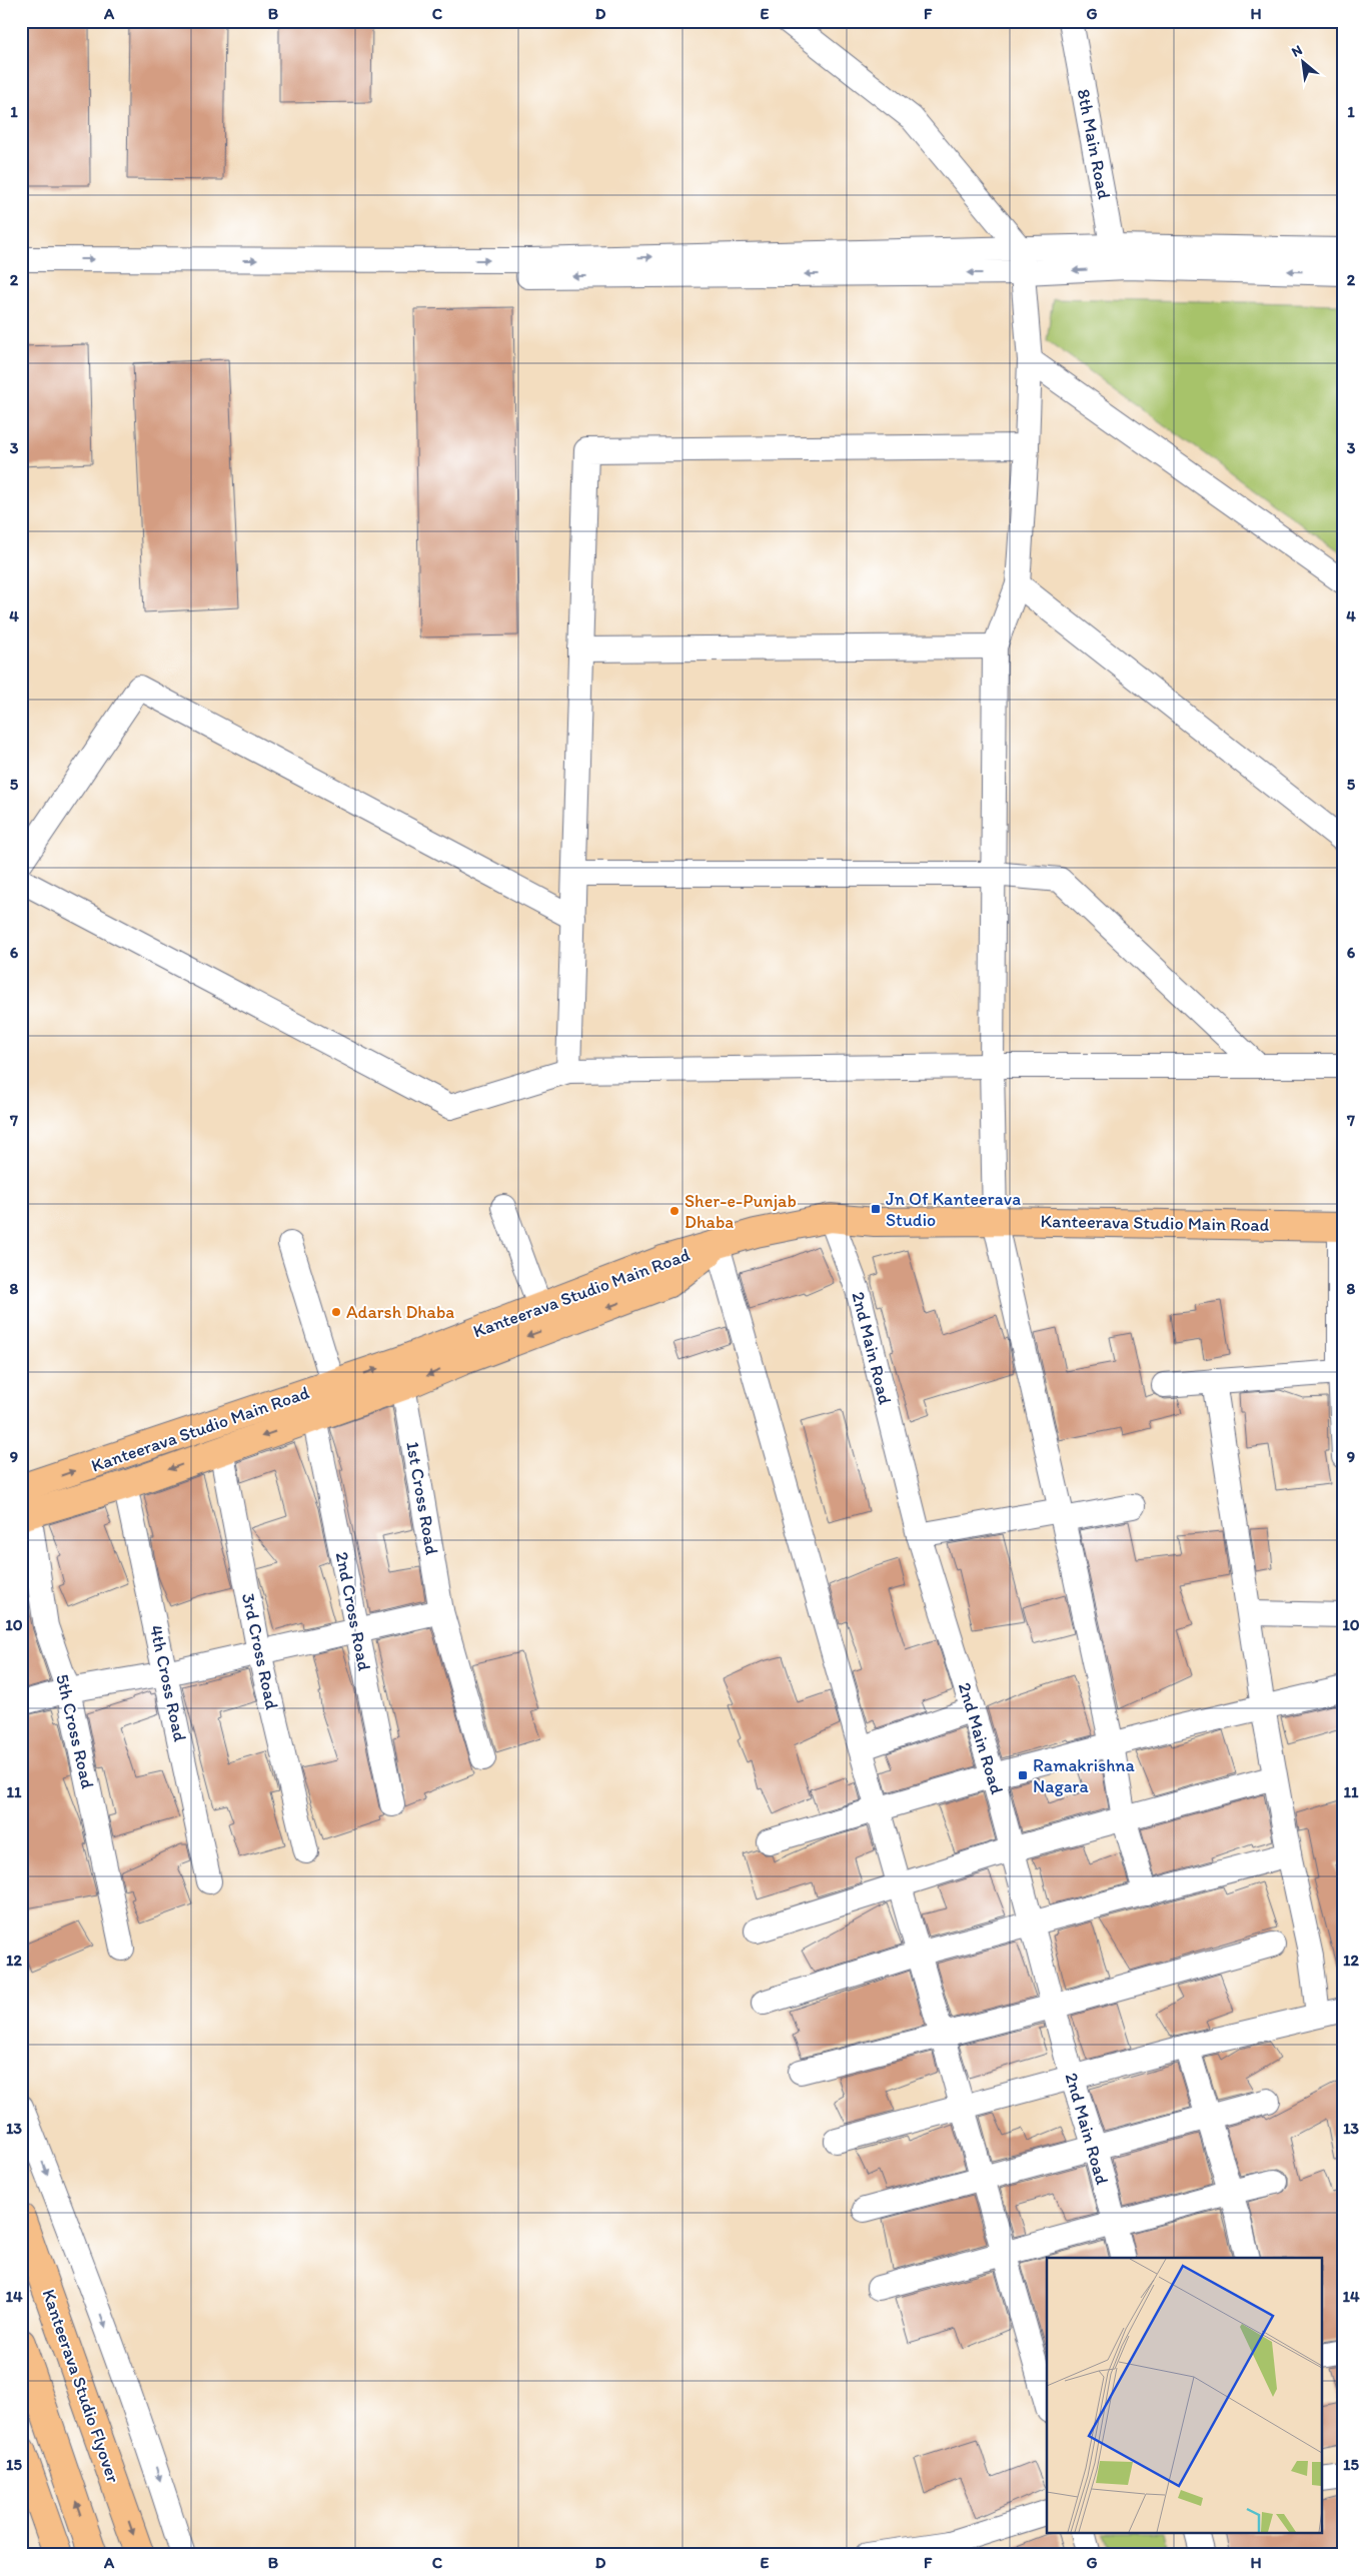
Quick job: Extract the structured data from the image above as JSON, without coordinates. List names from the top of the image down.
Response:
{
  "streets": {
    "main road": ["Kanteerava Studio Main Road", "Kanteerava Studio Flyover"],
    "street": [
      "8th Main Road",
      "2nd Main Road",
      "1st Cross Road",
      "2nd Cross Road",
      "3rd Cross Road",
      "4th Cross Road",
      "5th Cross Road"
    ]
  },
  "crossings": [
    ["Kanteerava Studio Main Road", "2nd Main Road"],
    ["Kanteerava Studio Main Road", "5th Cross Road"]
  ],
  "places": {
    "transit": ["Jn Of Kanteerava Studio", "Ramakrishna Nagara"],
    "other": ["Sher-e-Punjab Dhaba", "Adarsh Dhaba"]
  },
  "north": "top left",
  "grid": {
    "columns": [
      "A",
      "B",
      "C",
      "D",
      "E",
      "F",
      "G",
      "H"
    ],
    "rows": [
      "1",
      "2",
      "3",
      "4",
      "5",
      "6",
      "7",
      "8",
      "9",
      "10",
      "11",
      "12",
      "13",
      "14",
      "15"
    ]
  }
}
